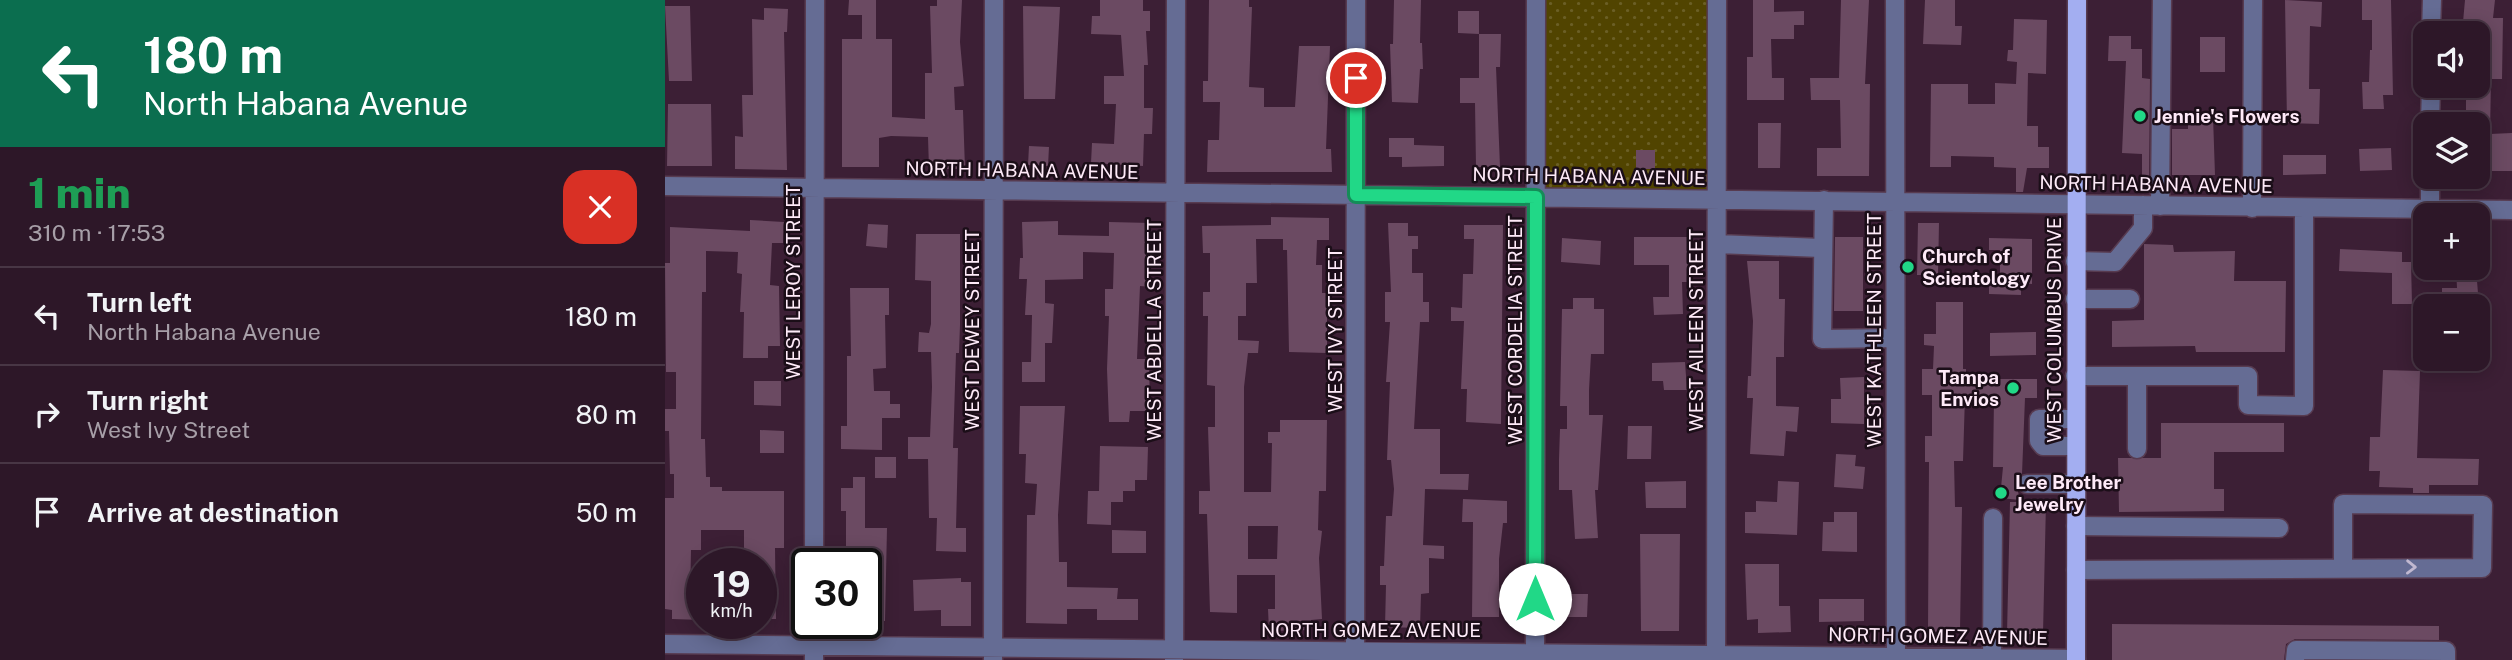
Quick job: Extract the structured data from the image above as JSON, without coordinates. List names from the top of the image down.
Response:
{
  "streets": {
    "main road": ["WEST COLUMBUS DRIVE"],
    "street": [
      "NORTH HABANA AVENUE",
      "WEST LEROY STREET",
      "WEST DEWEY STREET",
      "WEST ABDELLA STREET",
      "WEST IVY STREET",
      "WEST CORDELIA STREET",
      "WEST AILEEN STREET",
      "WEST KATHLEEN STREET",
      "NORTH GOMEZ AVENUE"
    ]
  },
  "crossings": [
    ["NORTH HABANA AVENUE", "WEST LEROY STREET"],
    ["NORTH HABANA AVENUE", "WEST DEWEY STREET"],
    ["NORTH HABANA AVENUE", "WEST ABDELLA STREET"],
    ["NORTH HABANA AVENUE", "WEST IVY STREET"],
    ["NORTH HABANA AVENUE", "WEST CORDELIA STREET"],
    ["NORTH HABANA AVENUE", "WEST AILEEN STREET"],
    ["NORTH HABANA AVENUE", "WEST KATHLEEN STREET"],
    ["NORTH HABANA AVENUE", "WEST COLUMBUS DRIVE"],
    ["WEST DEWEY STREET", "NORTH GOMEZ AVENUE"],
    ["WEST ABDELLA STREET", "NORTH GOMEZ AVENUE"],
    ["WEST IVY STREET", "NORTH GOMEZ AVENUE"],
    ["WEST CORDELIA STREET", "NORTH GOMEZ AVENUE"],
    ["WEST AILEEN STREET", "NORTH GOMEZ AVENUE"],
    ["WEST KATHLEEN STREET", "NORTH GOMEZ AVENUE"],
    ["WEST COLUMBUS DRIVE", "NORTH GOMEZ AVENUE"]
  ],
  "places": [
    "Jennie's Flowers",
    "Church of Scientology",
    "Tampa Envios",
    "Lee Brother Jewelry"
  ],
  "page": {
    "turn": ["180 m", "North Habana Avenue"],
    "map_buttons": ["+", "−"],
    "heading": ["1 min", "310 m · 17:53"],
    "list": [
      {
        "name": "Turn left",
        "note": "North Habana Avenue",
        "value": "180 m"
      },
      {
        "name": "Turn right",
        "note": "West Ivy Street",
        "value": "80 m"
      },
      {
        "name": "Arrive at destination",
        "value": "50 m"
      }
    ],
    "speed": "19 km/h",
    "limit": "30"
  }
}
